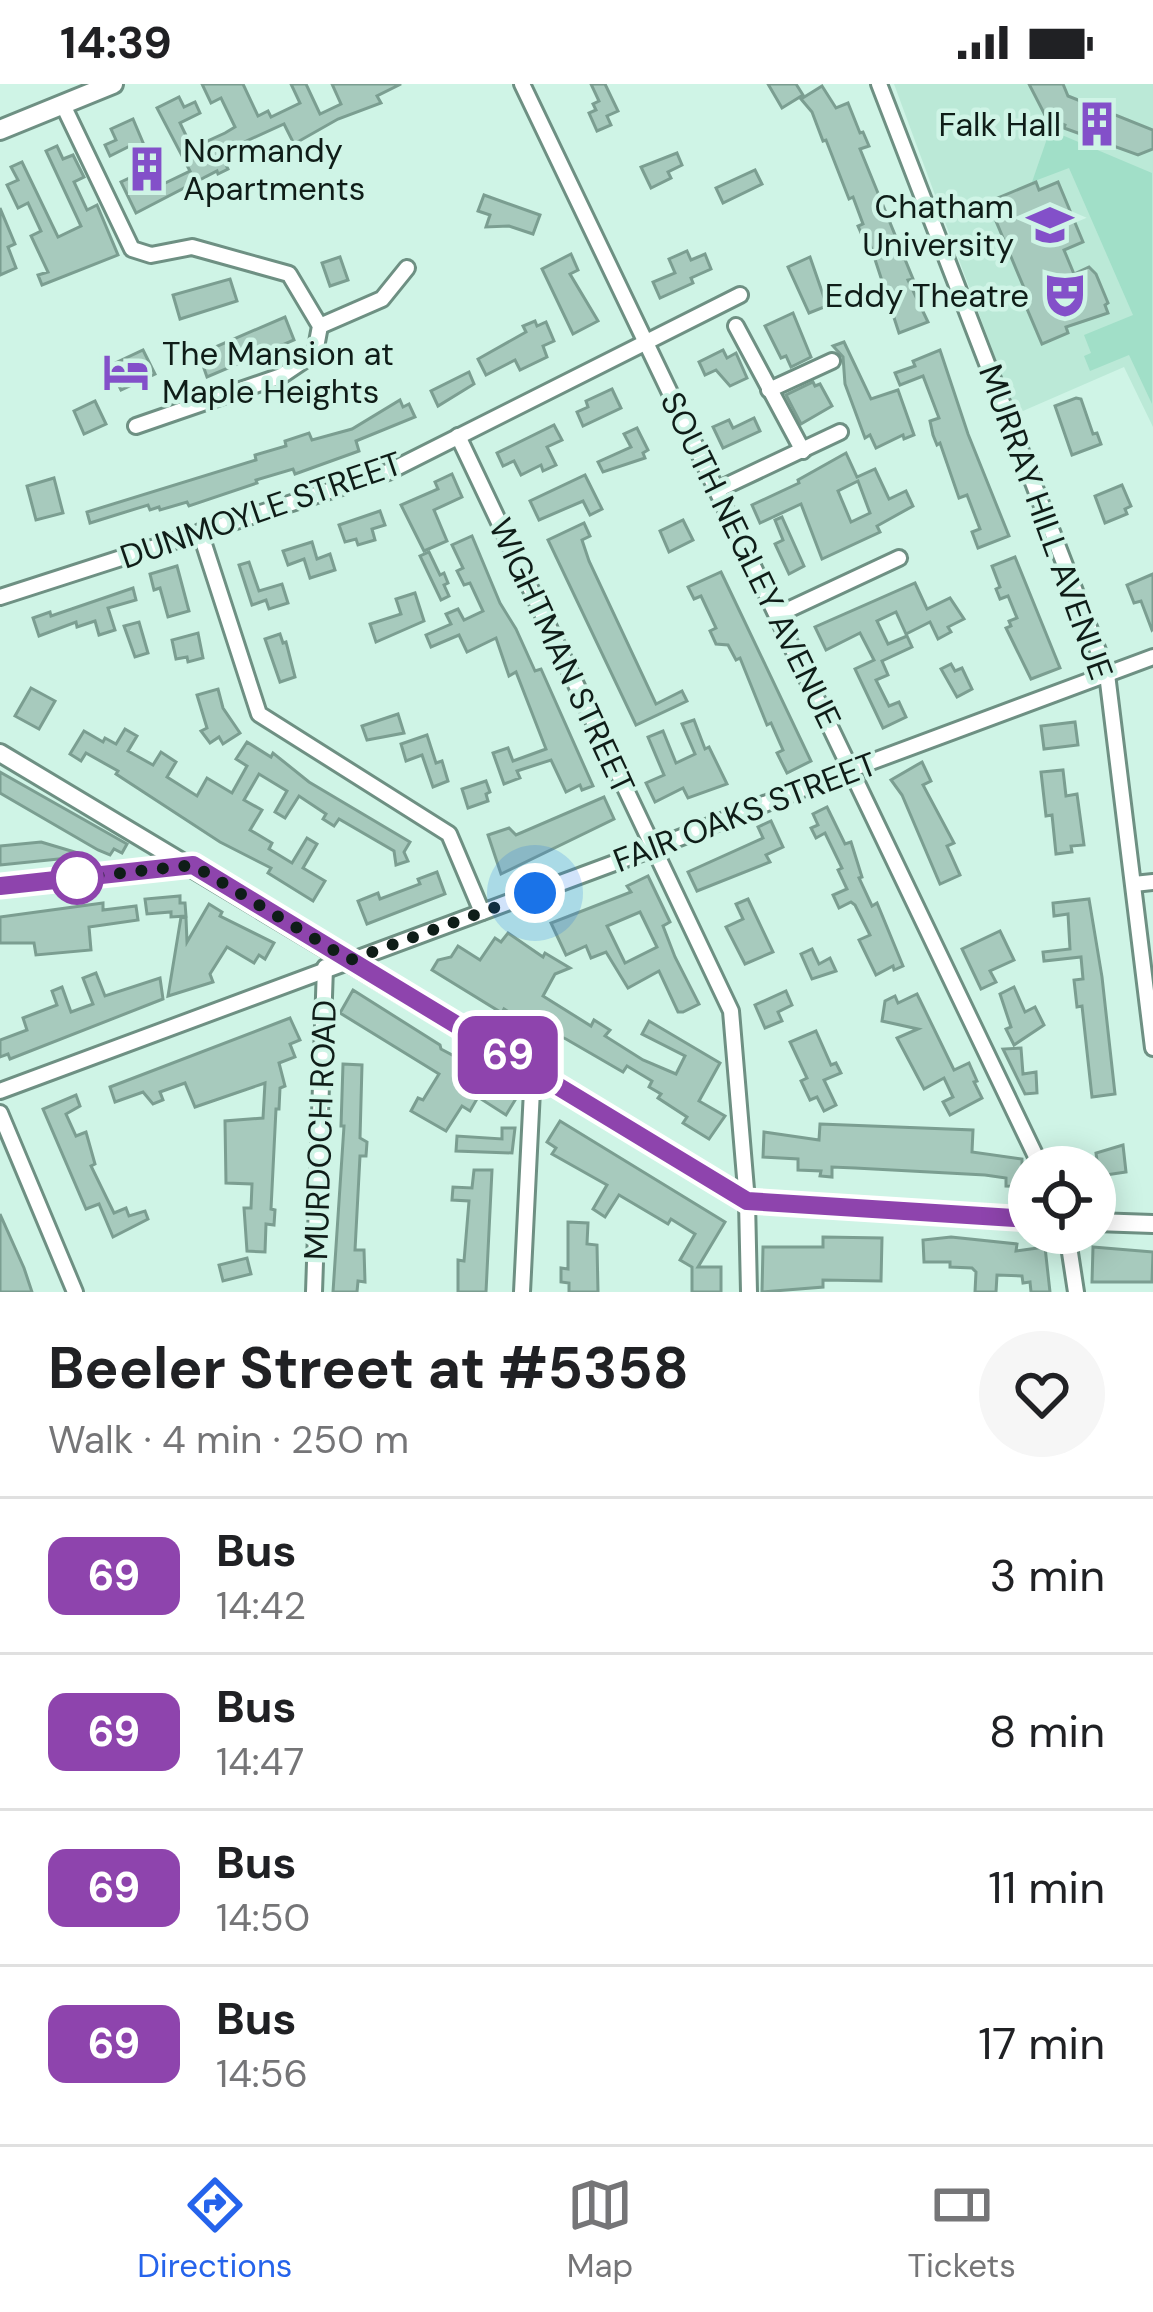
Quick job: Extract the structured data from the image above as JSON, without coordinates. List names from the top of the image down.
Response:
{
  "streets": {
    "street": [
      "DUNMOYLE STREET",
      "MURRAY HILL AVENUE",
      "SOUTH NEGLEY AVENUE",
      "WIGHTMAN STREET",
      "FAIR OAKS STREET",
      "MURDOCH ROAD"
    ]
  },
  "crossings": [
    ["DUNMOYLE STREET", "SOUTH NEGLEY AVENUE"],
    ["DUNMOYLE STREET", "WIGHTMAN STREET"],
    ["MURRAY HILL AVENUE", "FAIR OAKS STREET"],
    ["SOUTH NEGLEY AVENUE", "FAIR OAKS STREET"],
    ["WIGHTMAN STREET", "FAIR OAKS STREET"],
    ["FAIR OAKS STREET", "MURDOCH ROAD"]
  ],
  "places": {
    "building": ["Falk Hall", "Normandy Apartments"],
    "school or university": ["Chatham University"],
    "theatre": ["Eddy Theatre"],
    "hotel": ["The Mansion at Maple Heights"]
  },
  "lines": ["bus line 69"],
  "page": {
    "status": "14:39",
    "on_map": "69",
    "heading": ["Beeler Street at #5358", "Walk · 4 min · 250 m"],
    "list": [
      {
        "mark": "69",
        "name": "Bus",
        "note": "14:42",
        "value": "3 min"
      },
      {
        "mark": "69",
        "name": "Bus",
        "note": "14:47",
        "value": "8 min"
      },
      {
        "mark": "69",
        "name": "Bus",
        "note": "14:50",
        "value": "11 min"
      },
      {
        "mark": "69",
        "name": "Bus",
        "note": "14:56",
        "value": "17 min"
      }
    ],
    "tabs": ["Directions", "Map", "Tickets"]
  }
}
